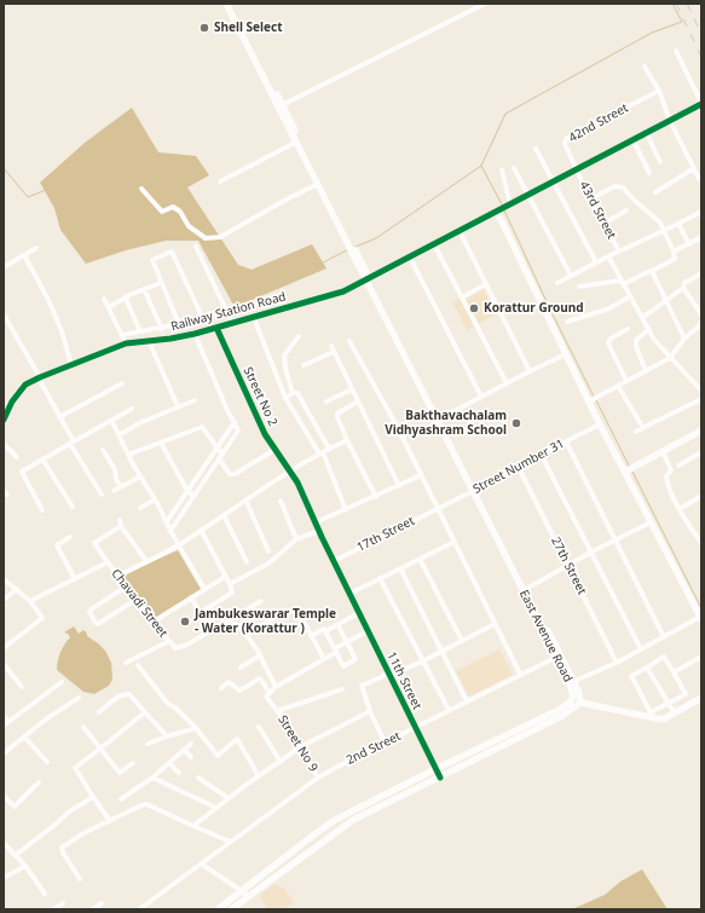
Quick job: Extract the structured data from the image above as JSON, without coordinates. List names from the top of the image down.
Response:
{
  "streets": {
    "main road": ["Railway Station Road", "East Avenue Road"],
    "street": [
      "42nd Street",
      "43rd Street",
      "Street No 2",
      "Street Number 31",
      "17th Street",
      "27th Street",
      "Chavadi Street",
      "11th Street",
      "Street No 9",
      "2nd Street"
    ]
  },
  "crossings": [
    ["42nd Street", "43rd Street"],
    ["Railway Station Road", "Street No 2"],
    ["Railway Station Road", "East Avenue Road"],
    ["Street No 2", "11th Street"],
    ["Street Number 31", "17th Street"],
    ["Street Number 31", "27th Street"],
    ["Street Number 31", "East Avenue Road"],
    ["17th Street", "11th Street"],
    ["East Avenue Road", "11th Street"],
    ["East Avenue Road", "2nd Street"],
    ["11th Street", "2nd Street"],
    ["Street No 9", "2nd Street"]
  ],
  "places": [
    "Shell Select",
    "Korattur Ground",
    "Bakthavachalam Vidhyashram School",
    "Jambukeswarar Temple - Water (Korattur )"
  ]
}
